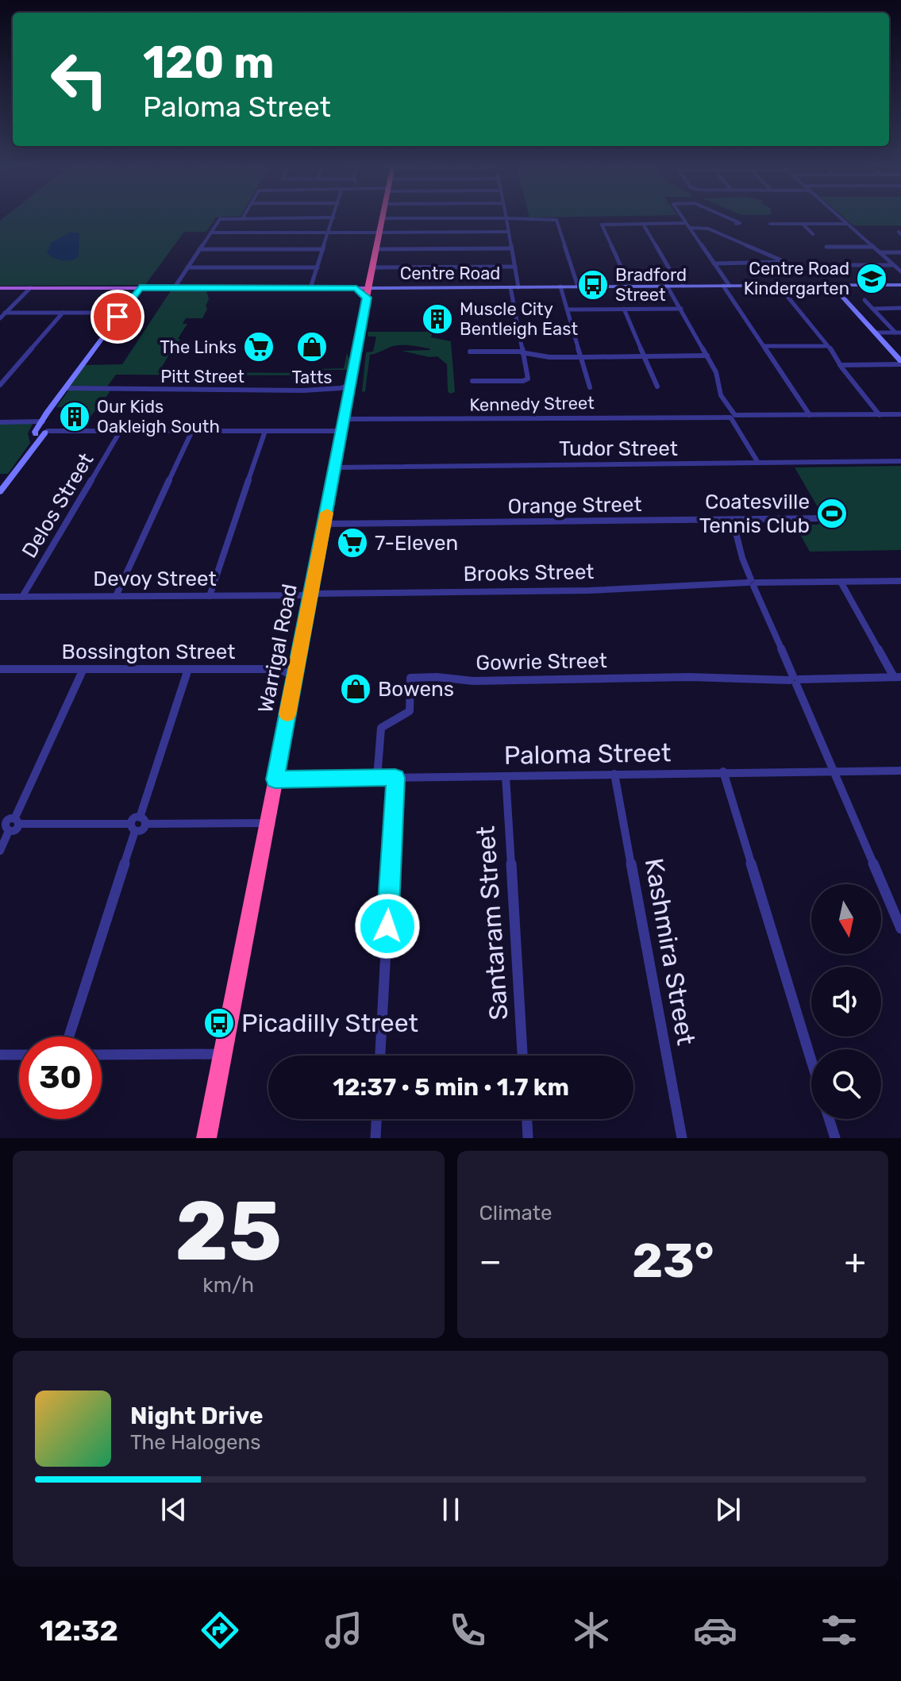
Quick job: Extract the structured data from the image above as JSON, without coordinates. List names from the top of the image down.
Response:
{
  "streets": {
    "highway": ["Warrigal Road"],
    "main road": ["Centre Road"],
    "street": [
      "Pitt Street",
      "Kennedy Street",
      "Tudor Street",
      "Delos Street",
      "Orange Street",
      "Brooks Street",
      "Devoy Street",
      "Bossington Street",
      "Gowrie Street",
      "Paloma Street",
      "Santaram Street",
      "Kashmira Street"
    ]
  },
  "crossings": [
    ["Pitt Street", "Warrigal Road"],
    ["Kennedy Street", "Warrigal Road"],
    ["Tudor Street", "Warrigal Road"],
    ["Delos Street", "Devoy Street"],
    ["Orange Street", "Warrigal Road"],
    ["Brooks Street", "Devoy Street"],
    ["Brooks Street", "Warrigal Road"],
    ["Devoy Street", "Warrigal Road"],
    ["Warrigal Road", "Bossington Street"],
    ["Warrigal Road", "Paloma Street"],
    ["Gowrie Street", "Paloma Street"],
    ["Paloma Street", "Santaram Street"],
    ["Paloma Street", "Kashmira Street"]
  ],
  "places": {
    "school or university": ["Centre Road Kindergarten"],
    "bus stop": ["Bradford Street", "Picadilly Street"],
    "building": ["Muscle City Bentleigh East", "Our Kids Oakleigh South"],
    "supermarket": ["The Links", "7-Eleven"],
    "shop": ["Tatts", "Bowens"],
    "sports": ["Coatesville Tennis Club"]
  },
  "north": "bottom",
  "page": {
    "turn": ["120 m", "Paloma Street"],
    "limit": "30",
    "trip": "12:37 · 5 min · 1.7 km",
    "tile": [
      ["25", "km/h"],
      "Climate"
    ],
    "heat": ["−", "23°", "+"],
    "song": ["Night Drive", "The Halogens"],
    "tabs": "12:32"
  }
}
